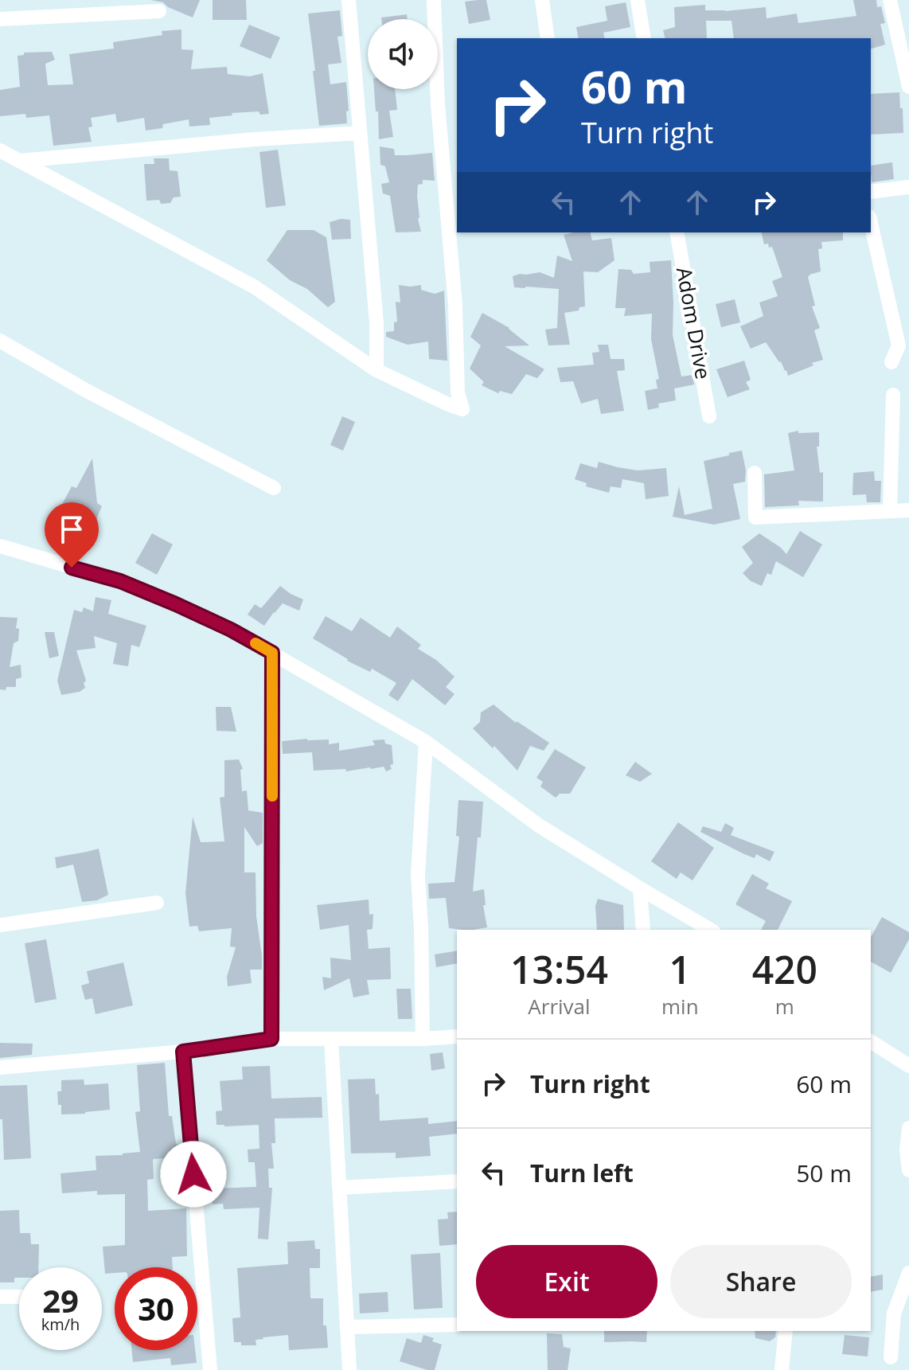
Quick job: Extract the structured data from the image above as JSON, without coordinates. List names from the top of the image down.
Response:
{
  "streets": {
    "street": ["Adom Drive"]
  },
  "page": {
    "turn": ["60 m", "Turn right"],
    "eta": [
      "13:54",
      "Arrival",
      "1",
      "min",
      "420",
      "m"
    ],
    "list": [
      {
        "name": "Turn right",
        "value": "60 m"
      },
      {
        "name": "Turn left",
        "value": "50 m"
      }
    ],
    "buttons": ["Exit", "Share"],
    "speed": "29 km/h",
    "limit": "30"
  }
}
